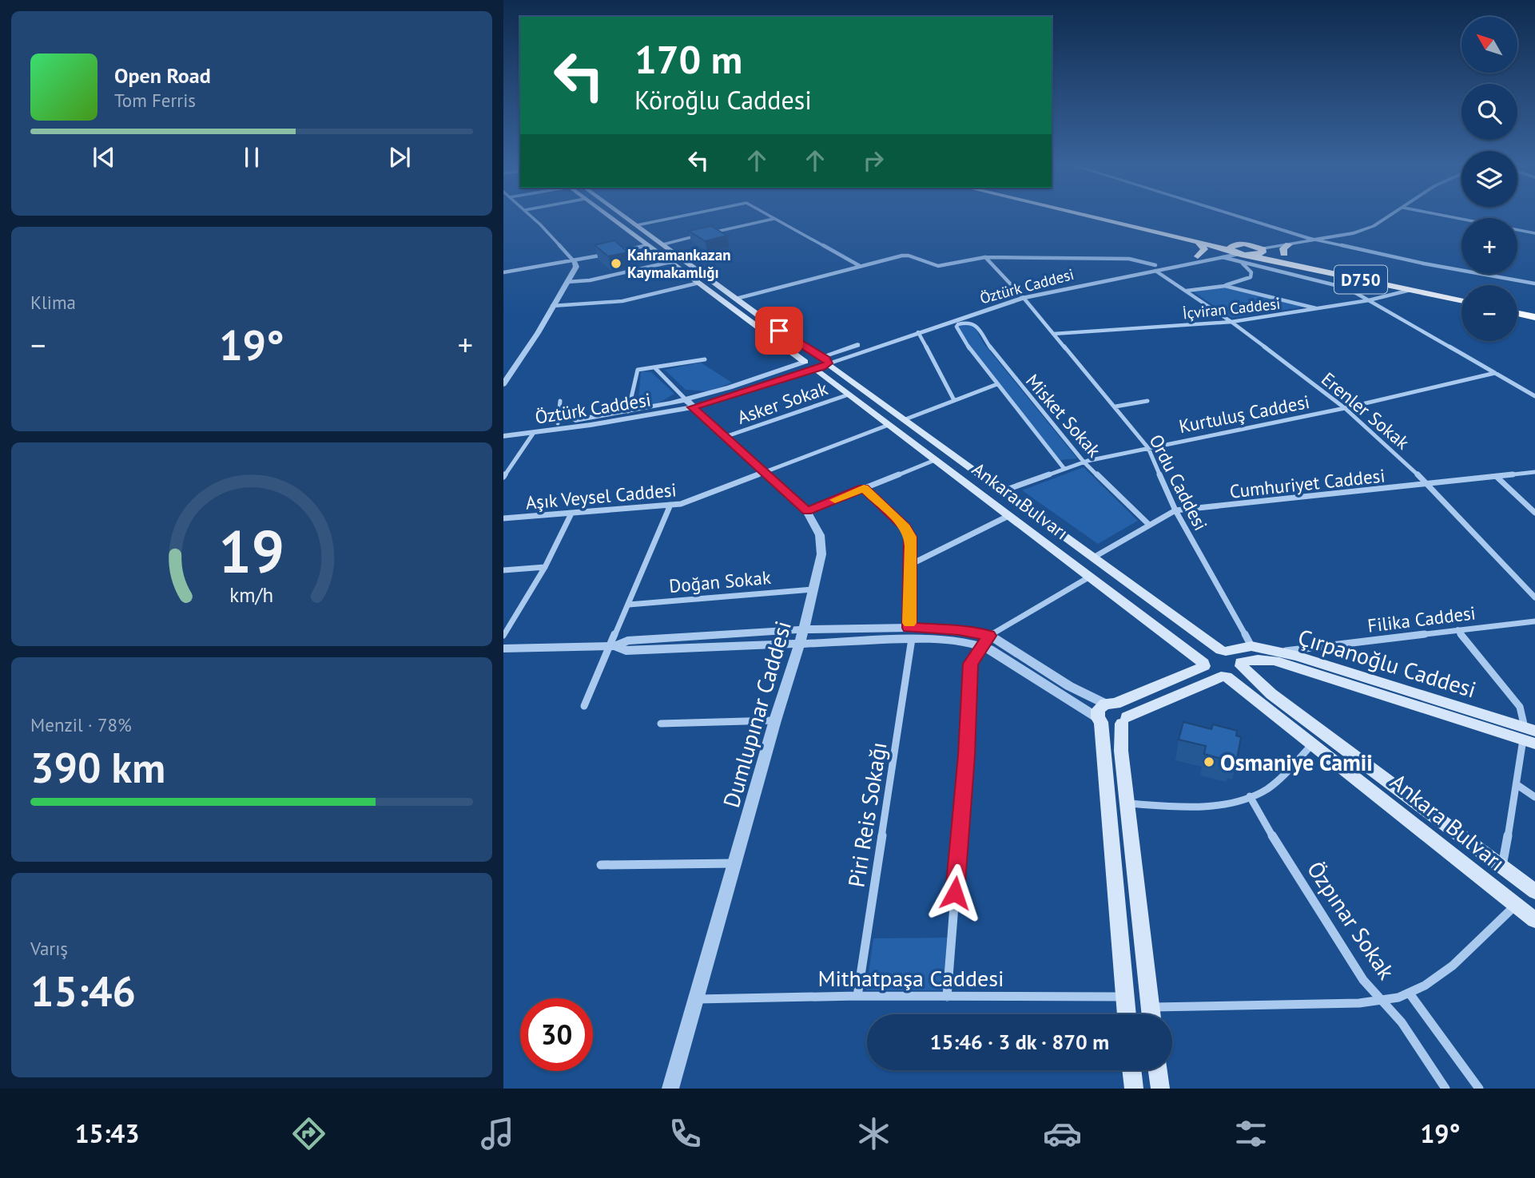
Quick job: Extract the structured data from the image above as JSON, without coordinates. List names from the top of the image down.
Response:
{
  "streets": {
    "highway": ["D750"],
    "main road": ["Ankara Bulvarı", "Çırpanoğlu Caddesi"],
    "street": [
      "Öztürk Caddesi",
      "İçviran Caddesi",
      "Asker Sokak",
      "Erenler Sokak",
      "Kurtuluş Caddesi",
      "Misket Sokak",
      "Ordu Caddesi",
      "Cumhuriyet Caddesi",
      "Aşık Veysel Caddesi",
      "Doğan Sokak",
      "Filika Caddesi",
      "Dumlupınar Caddesi",
      "Piri Reis Sokağı",
      "Özpınar Sokak",
      "Mithatpaşa Caddesi"
    ]
  },
  "crossings": [
    ["D750", "İçviran Caddesi"],
    ["Öztürk Caddesi", "Erenler Sokak"],
    ["Öztürk Caddesi", "Ordu Caddesi"],
    ["Öztürk Caddesi", "Ankara Bulvarı"],
    ["Öztürk Caddesi", "Dumlupınar Caddesi"],
    ["İçviran Caddesi", "Erenler Sokak"],
    ["İçviran Caddesi", "Ordu Caddesi"],
    ["Asker Sokak", "Ankara Bulvarı"],
    ["Asker Sokak", "Dumlupınar Caddesi"],
    ["Erenler Sokak", "Kurtuluş Caddesi"],
    ["Erenler Sokak", "Ordu Caddesi"],
    ["Erenler Sokak", "Cumhuriyet Caddesi"],
    ["Kurtuluş Caddesi", "Misket Sokak"],
    ["Kurtuluş Caddesi", "Ordu Caddesi"],
    ["Kurtuluş Caddesi", "Ankara Bulvarı"],
    ["Misket Sokak", "Cumhuriyet Caddesi"],
    ["Ordu Caddesi", "Cumhuriyet Caddesi"],
    ["Ordu Caddesi", "Çırpanoğlu Caddesi"],
    ["Cumhuriyet Caddesi", "Ankara Bulvarı"],
    ["Aşık Veysel Caddesi", "Ankara Bulvarı"],
    ["Aşık Veysel Caddesi", "Dumlupınar Caddesi"],
    ["Ankara Bulvarı", "Çırpanoğlu Caddesi"],
    ["Doğan Sokak", "Dumlupınar Caddesi"],
    ["Filika Caddesi", "Çırpanoğlu Caddesi"],
    ["Dumlupınar Caddesi", "Mithatpaşa Caddesi"],
    ["Piri Reis Sokağı", "Mithatpaşa Caddesi"]
  ],
  "places": ["Kahramankazan Kaymakamlığı", "Osmaniye Camii"],
  "north": "top left",
  "page": {
    "map_buttons": ["+", "−"],
    "turn": ["170 m", "Köroğlu Caddesi"],
    "song": ["Open Road", "Tom Ferris"],
    "tile": [
      "Klima",
      ["Menzil · 78%", "390 km"],
      ["Varış", "15:46"]
    ],
    "heat": ["−", "19°", "+"],
    "limit": "30",
    "trip": "15:46 · 3 dk · 870 m",
    "tabs": ["15:43", "19°"],
    "gauge": ["19", "km/h"]
  }
}
